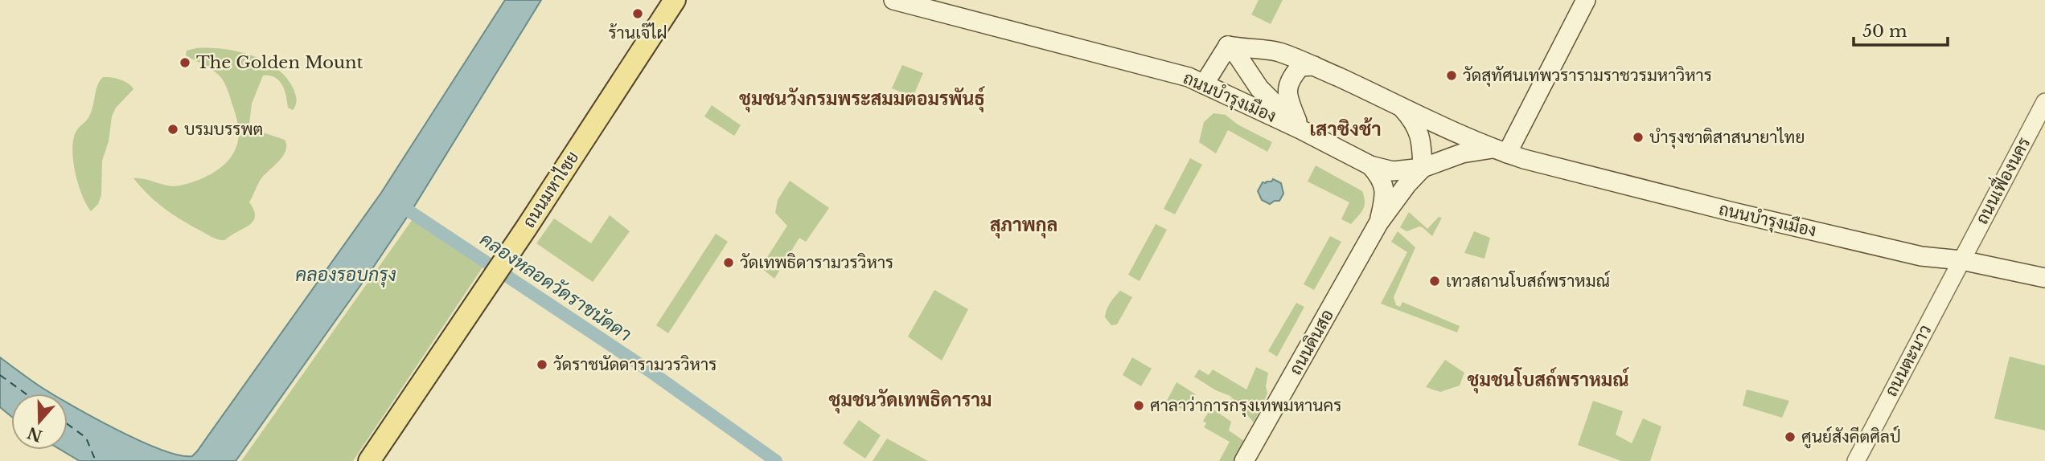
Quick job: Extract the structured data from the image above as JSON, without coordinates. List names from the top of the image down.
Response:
{
  "streets": {
    "main road": ["ถนนบำรุงเมือง", "ถนนมหาไชย", "ถนนดินสอ"],
    "street": ["ถนนเฟื่องนคร", "ถนนตะนาว"]
  },
  "crossings": [
    ["ถนนบำรุงเมือง", "ถนนเฟื่องนคร"],
    ["ถนนบำรุงเมือง", "ถนนดินสอ"],
    ["ถนนบำรุงเมือง", "ถนนตะนาว"],
    ["ถนนเฟื่องนคร", "ถนนตะนาว"]
  ],
  "districts": [
    "ชุมชนวังกรมพระสมมตอมรพันธุ์",
    "เสาชิงช้า",
    "สุภาพกุล",
    "ชุมชนโบสถ์พราหมณ์",
    "ชุมชนวัดเทพธิดาราม"
  ],
  "water": ["คลองรอบกรุง", "คลองหลอดวัดราชนัดดา"],
  "places": [
    "ร้านเจ๊ไฝ",
    "The Golden Mount",
    "วัดสุทัศนเทพวรารามราชวรมหาวิหาร",
    "บรมบรรพต",
    "บำรุงชาติสาสนายาไทย",
    "วัดเทพธิดารามวรวิหาร",
    "เทวสถานโบสถ์พราหมณ์",
    "วัดราชนัดดารามวรวิหาร",
    "ศาลาว่าการกรุงเทพมหานคร",
    "ศูนย์สังคีตศิลป์"
  ],
  "scale_bar": "50 m",
  "north": "bottom"
}
